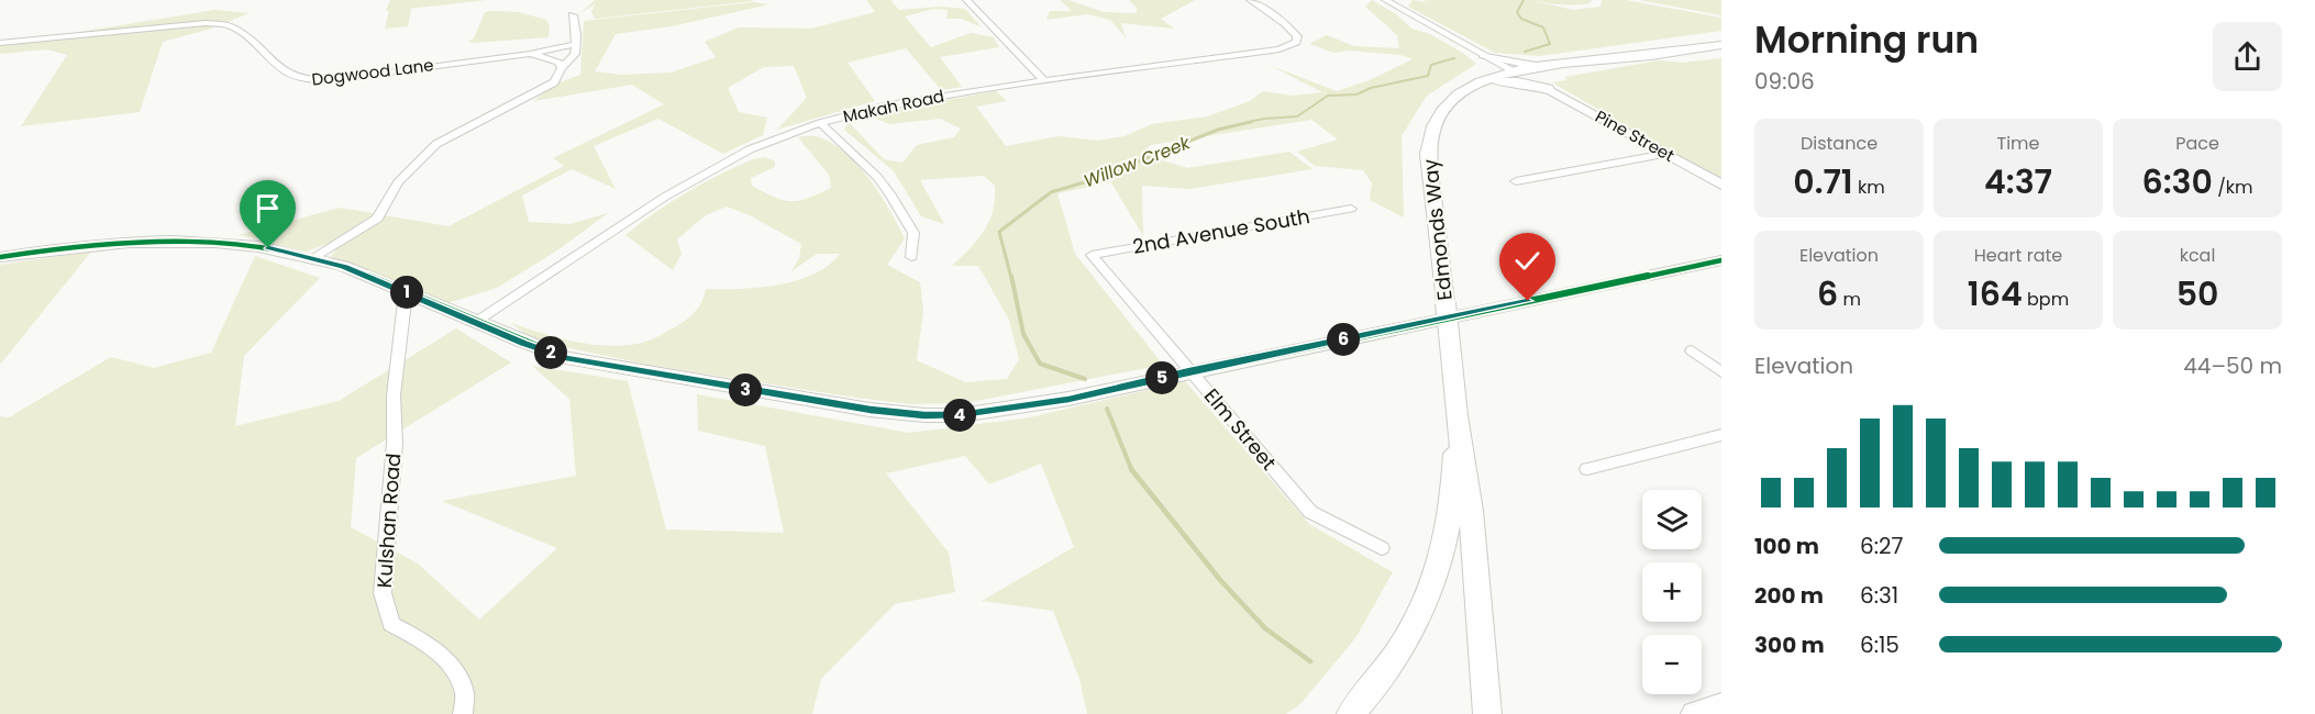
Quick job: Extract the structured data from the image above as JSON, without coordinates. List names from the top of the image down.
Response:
{
  "streets": {
    "main road": ["Edmonds Way"],
    "street": [
      "Dogwood Lane",
      "Makah Road",
      "Pine Street",
      "2nd Avenue South",
      "Elm Street",
      "Kulshan Road"
    ]
  },
  "crossings": [
    ["2nd Avenue South", "Elm Street"]
  ],
  "water": ["Willow Creek"],
  "page": {
    "heading": ["Morning run", "09:06"],
    "stats": [
      ["Distance", "0.71 km"],
      ["Time", "4:37"],
      ["Pace", "6:30 /km"],
      ["Elevation", "6 m"],
      ["Heart rate", "164 bpm"],
      ["kcal", "50"]
    ],
    "pins": [
      "1",
      "6",
      "2",
      "5",
      "3",
      "4"
    ],
    "chart": ["Elevation", "44–50 m"],
    "map_buttons": ["+", "−"],
    "list": [
      {
        "name": "100 m",
        "note": "6:27"
      },
      {
        "name": "200 m",
        "note": "6:31"
      },
      {
        "name": "300 m",
        "note": "6:15"
      }
    ]
  }
}
